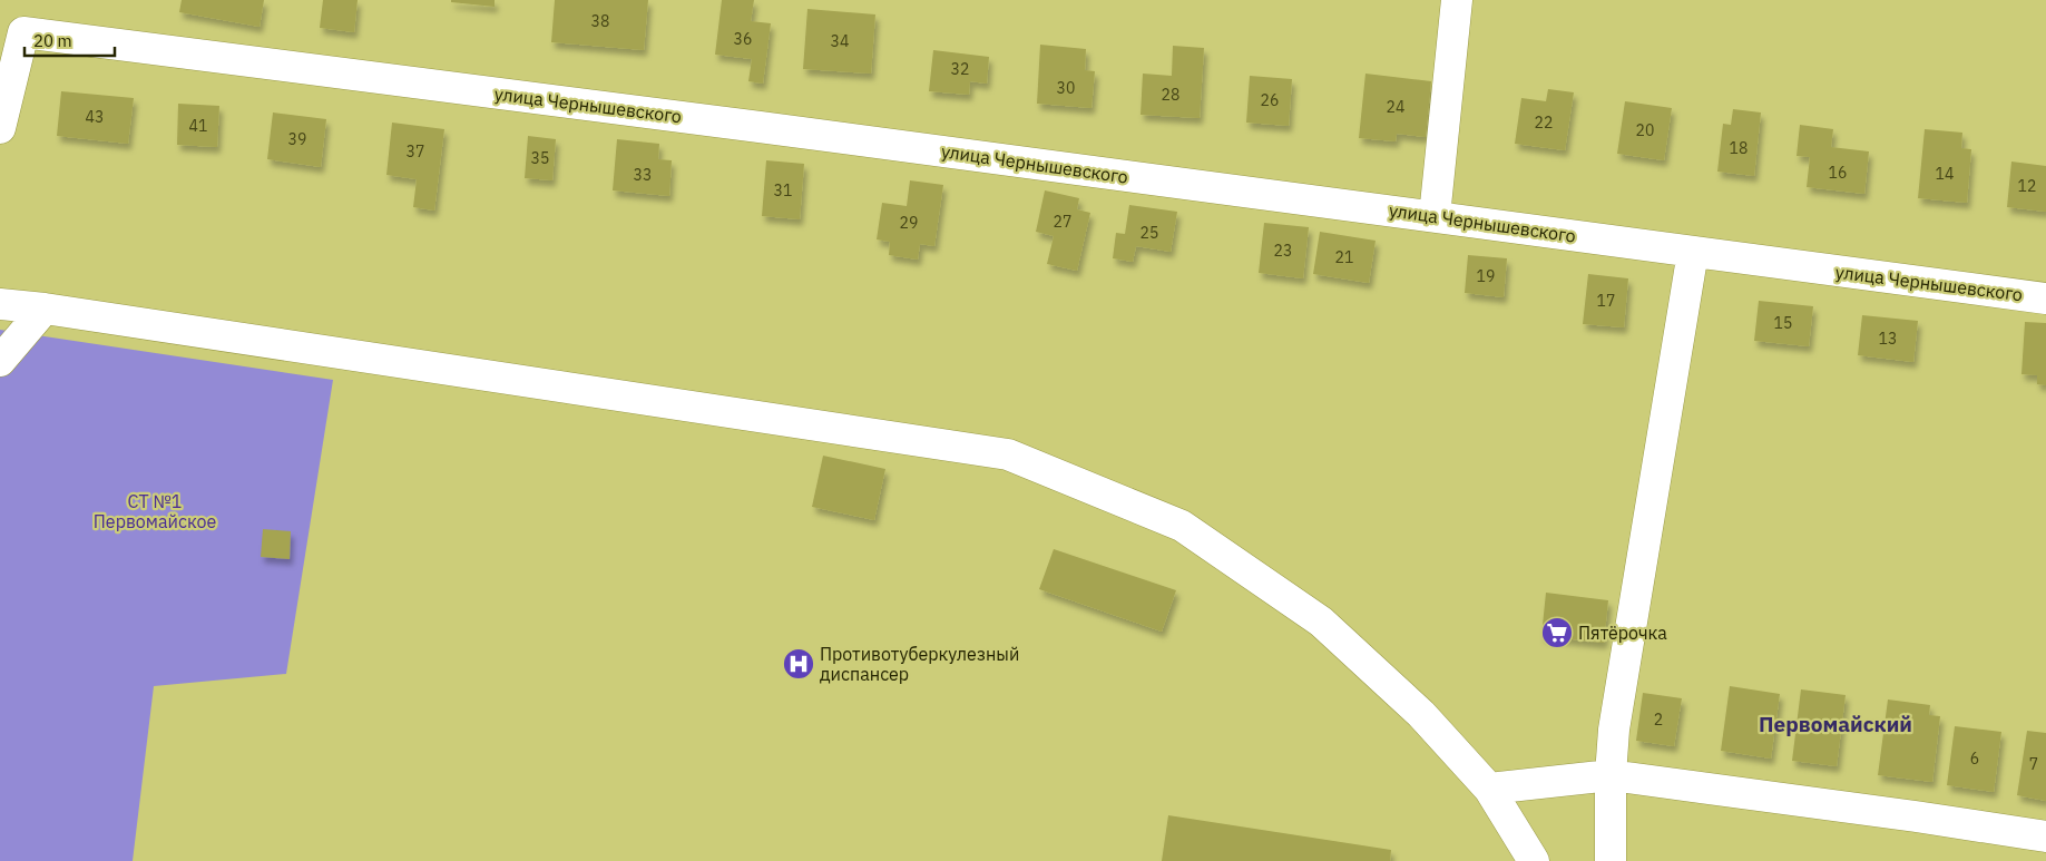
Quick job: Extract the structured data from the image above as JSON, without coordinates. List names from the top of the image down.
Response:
{
  "streets": {
    "street": ["улица Чернышевского"]
  },
  "districts": ["Первомайский"],
  "parks": ["СТ №1 Первомайское"],
  "places": {
    "supermarket": ["Пятёрочка"],
    "hospital": ["Противотуберкулезный диспансер"]
  },
  "house_numbers": [
    "38",
    "36",
    "34",
    "32",
    "30",
    "28",
    "26",
    "24",
    "43",
    "22",
    "41",
    "20",
    "39",
    "18",
    "37",
    "35",
    "16",
    "14",
    "33",
    "12",
    "31",
    "27",
    "29",
    "25",
    "23",
    "21",
    "19",
    "17",
    "15",
    "13",
    "2",
    "6",
    "7"
  ],
  "scale_bar": "20 m"
}
